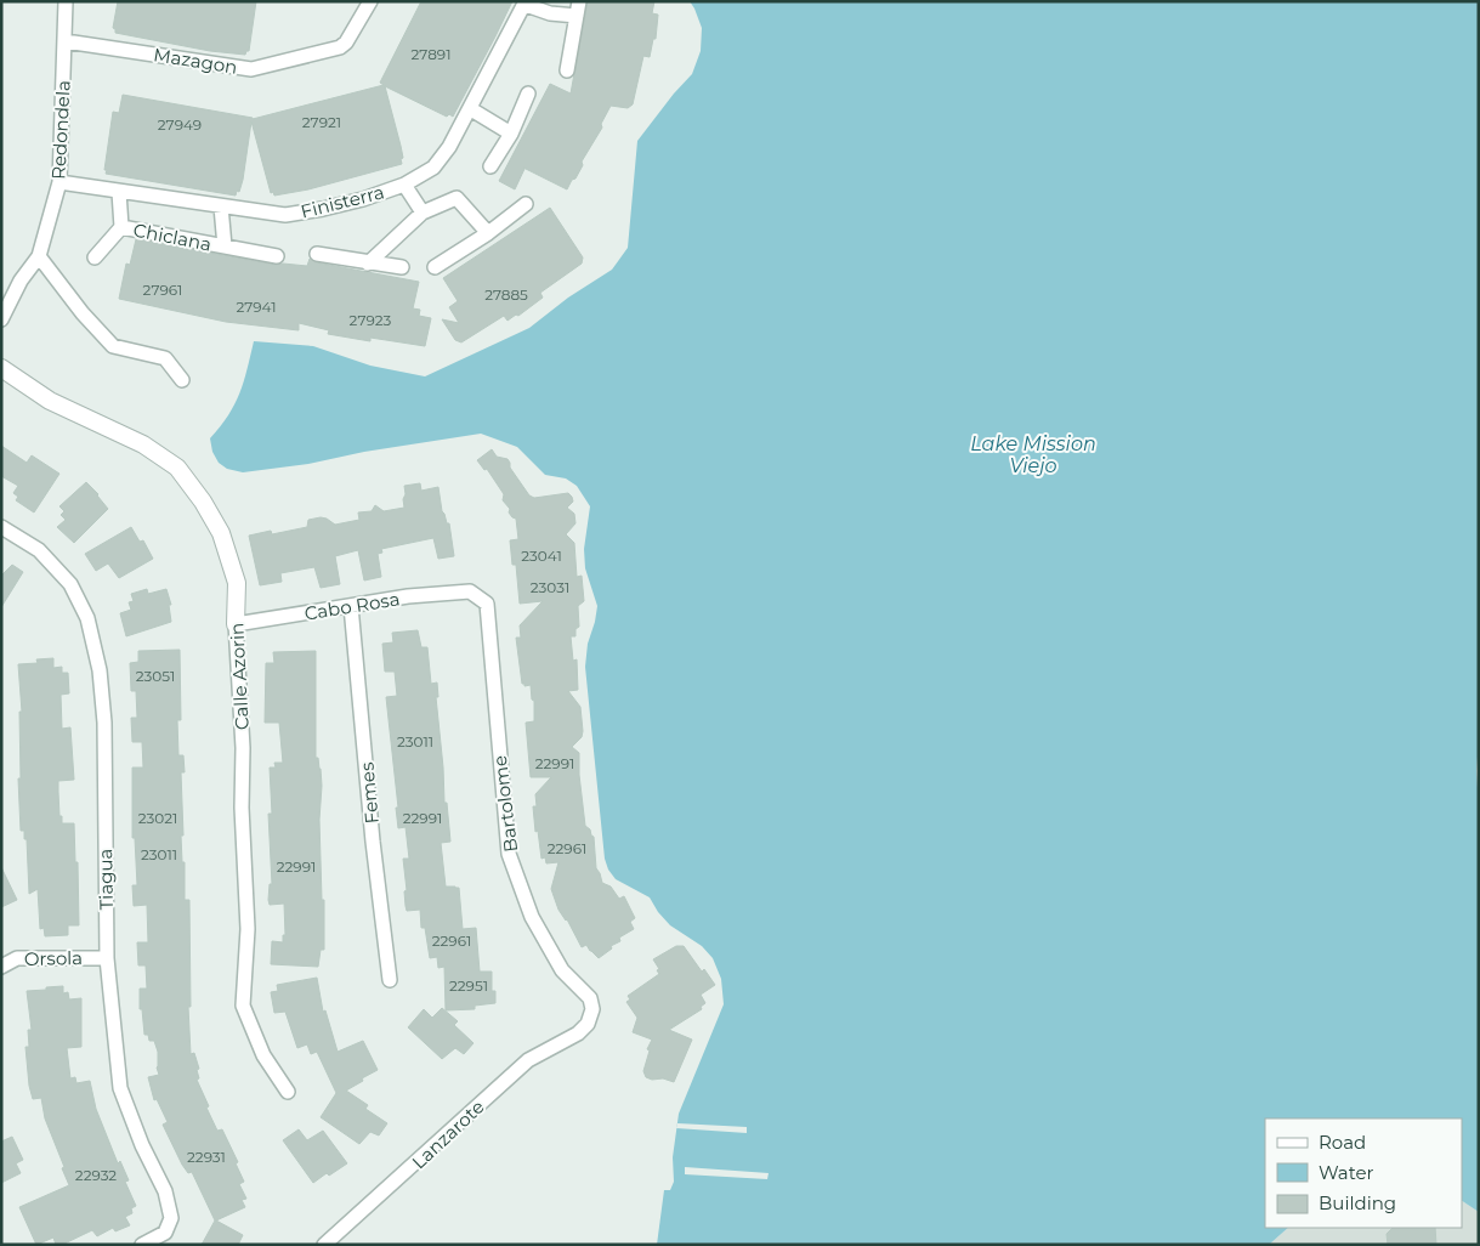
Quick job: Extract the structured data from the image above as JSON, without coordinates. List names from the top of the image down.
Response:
{
  "streets": {
    "street": [
      "Mazagon",
      "Redondela",
      "Finisterra",
      "Chiclana",
      "Cabo Rosa",
      "Calle Azorin",
      "Femes",
      "Bartolome",
      "Tiagua",
      "Orsola",
      "Lanzarote"
    ]
  },
  "crossings": [
    ["Mazagon", "Redondela"],
    ["Redondela", "Finisterra"],
    ["Finisterra", "Chiclana"],
    ["Cabo Rosa", "Calle Azorin"],
    ["Cabo Rosa", "Femes"],
    ["Cabo Rosa", "Bartolome"],
    ["Bartolome", "Lanzarote"],
    ["Tiagua", "Orsola"]
  ],
  "water": ["Lake Mission Viejo"],
  "house_numbers": [
    "27891",
    "27921",
    "27949",
    "27961",
    "27885",
    "27941",
    "27923",
    "23041",
    "23031",
    "23051",
    "23011",
    "22991",
    "23021",
    "22991",
    "22961",
    "23011",
    "22991",
    "22961",
    "22951",
    "22931",
    "22932"
  ],
  "legend": ["Road", "Water", "Building"]
}
